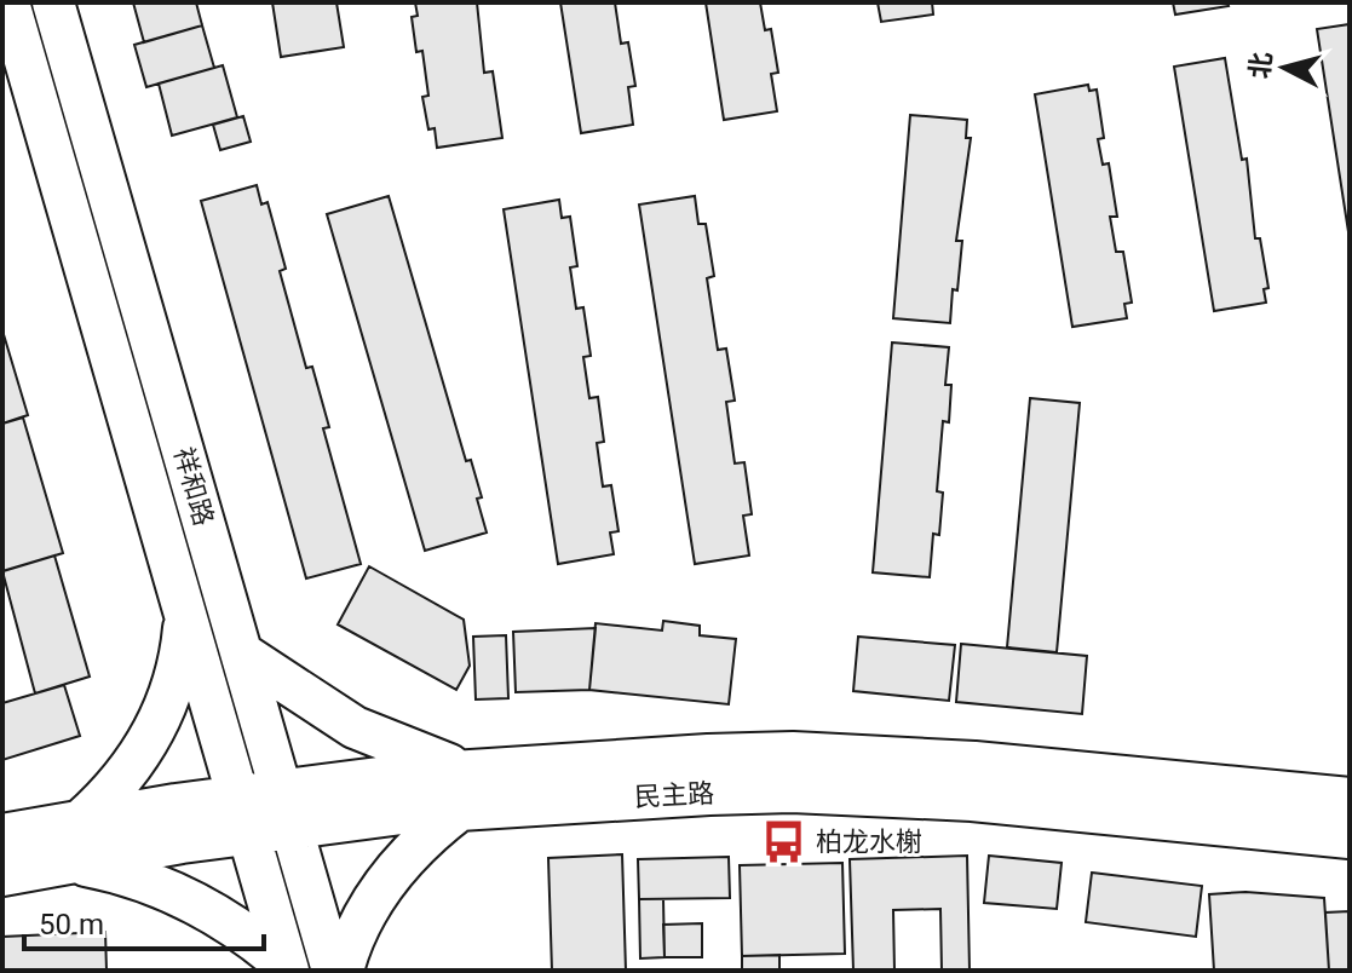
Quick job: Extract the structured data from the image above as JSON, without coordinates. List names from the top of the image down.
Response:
{
  "streets": {
    "main road": ["祥和路", "民主路"]
  },
  "crossings": [
    ["祥和路", "民主路"]
  ],
  "places": {
    "bus stop": ["柏龙水榭"]
  },
  "scale_bar": "50 m",
  "north": "left"
}
